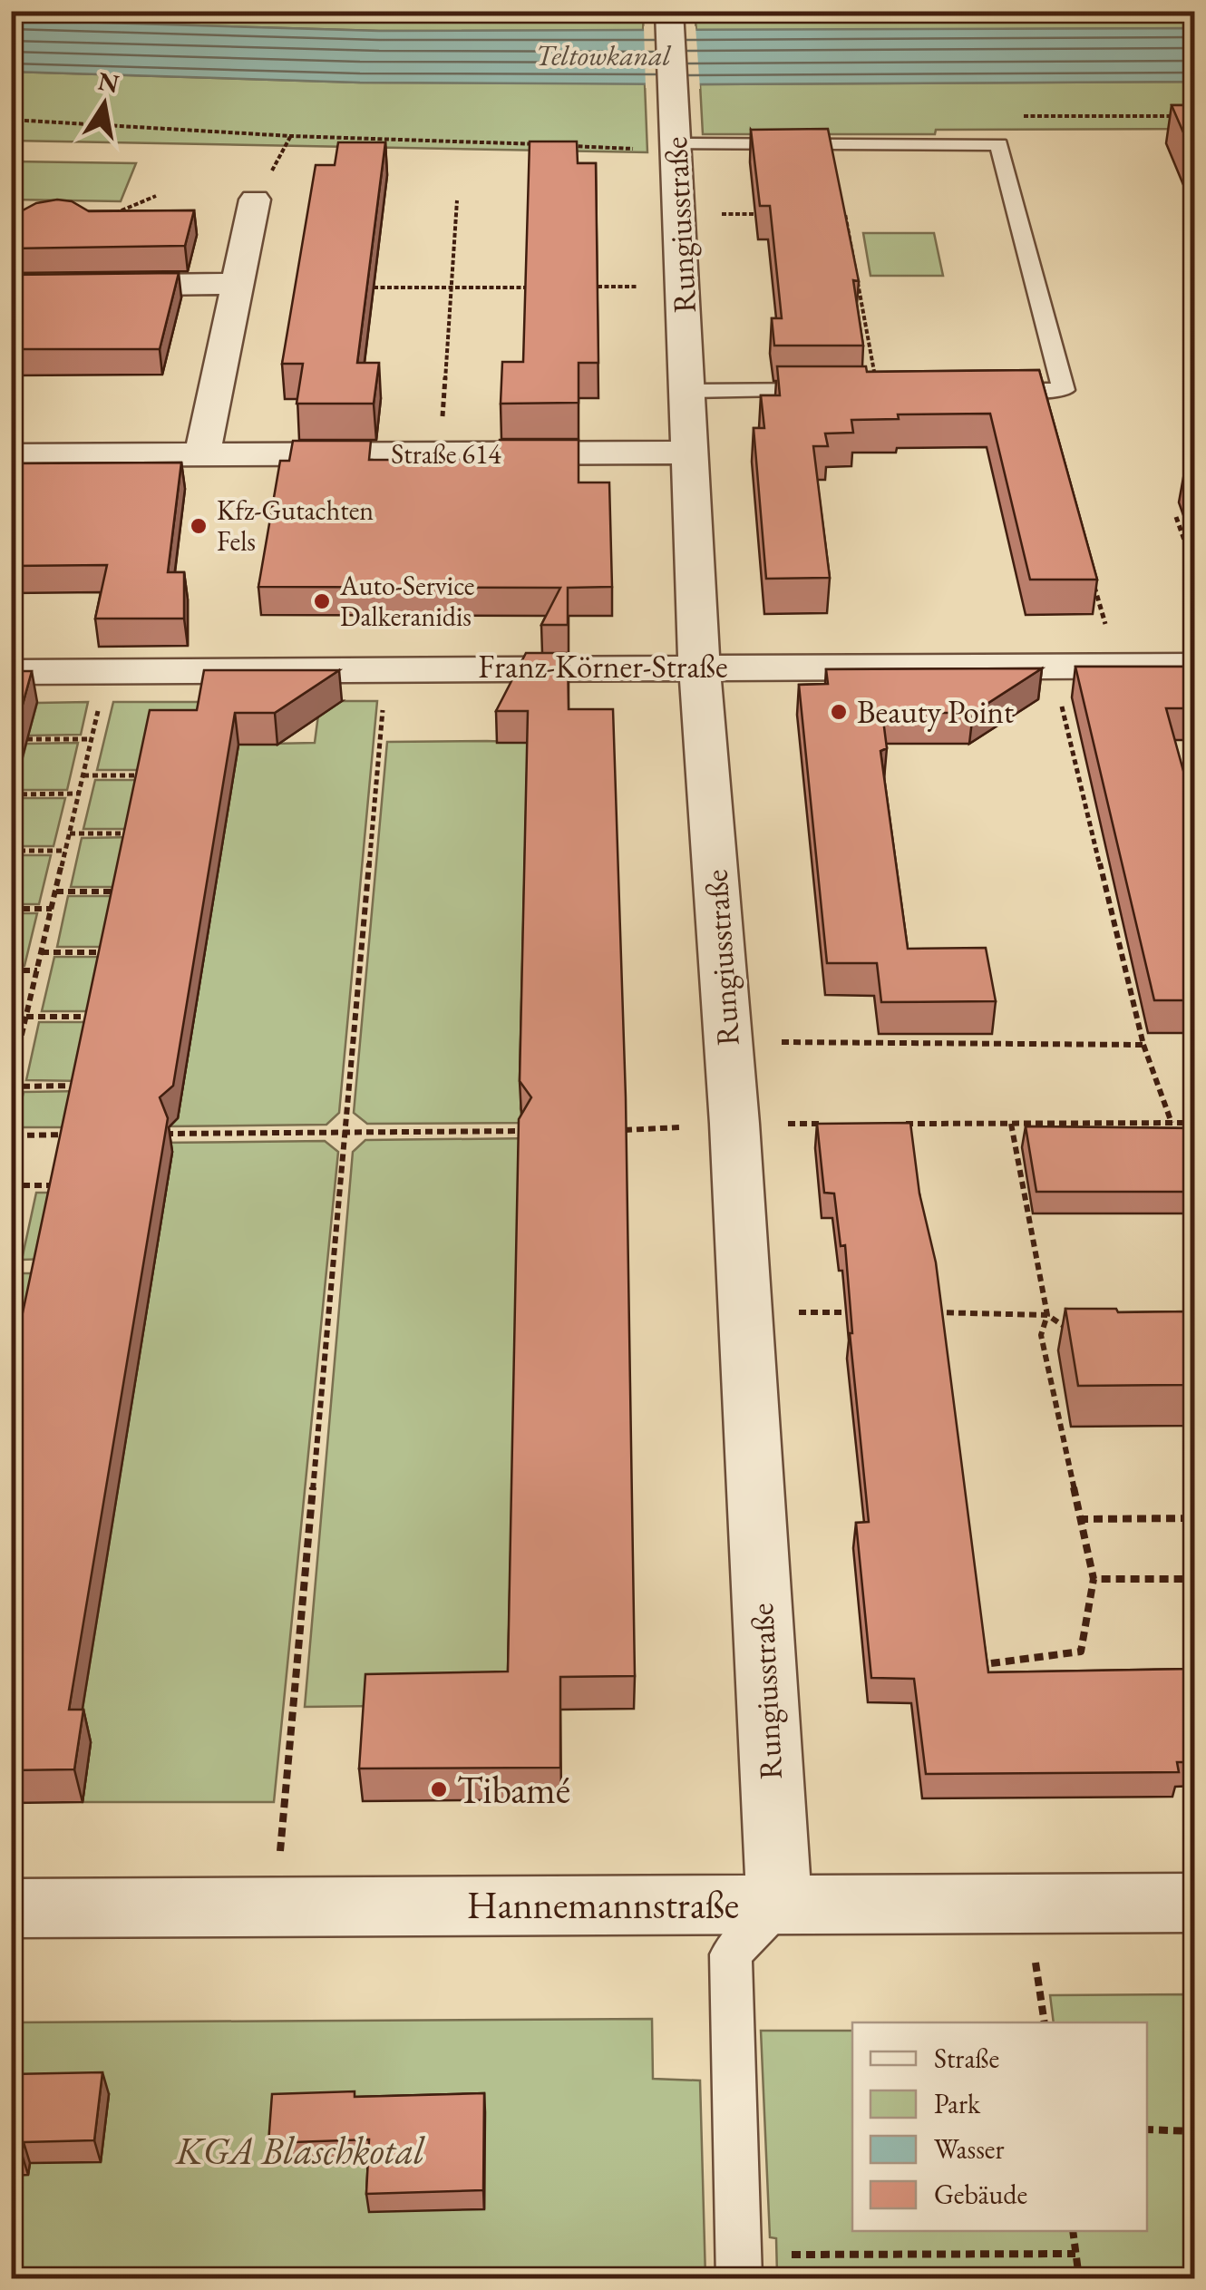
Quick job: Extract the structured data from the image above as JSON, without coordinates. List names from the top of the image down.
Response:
{
  "streets": {
    "street": [
      "Rungiusstraße",
      "Straße 614",
      "Franz-Körner-Straße",
      "Hannemannstraße"
    ]
  },
  "crossings": [
    ["Rungiusstraße", "Straße 614"],
    ["Rungiusstraße", "Franz-Körner-Straße"],
    ["Rungiusstraße", "Hannemannstraße"]
  ],
  "water": ["Teltowkanal"],
  "parks": ["KGA Blaschkotal"],
  "places": [
    "Kfz-Gutachten Fels",
    "Auto-Service Dalkeranidis",
    "Beauty Point",
    "Tibamé"
  ],
  "legend": [
    "Straße",
    "Park",
    "Wasser",
    "Gebäude"
  ],
  "north": "top"
}
